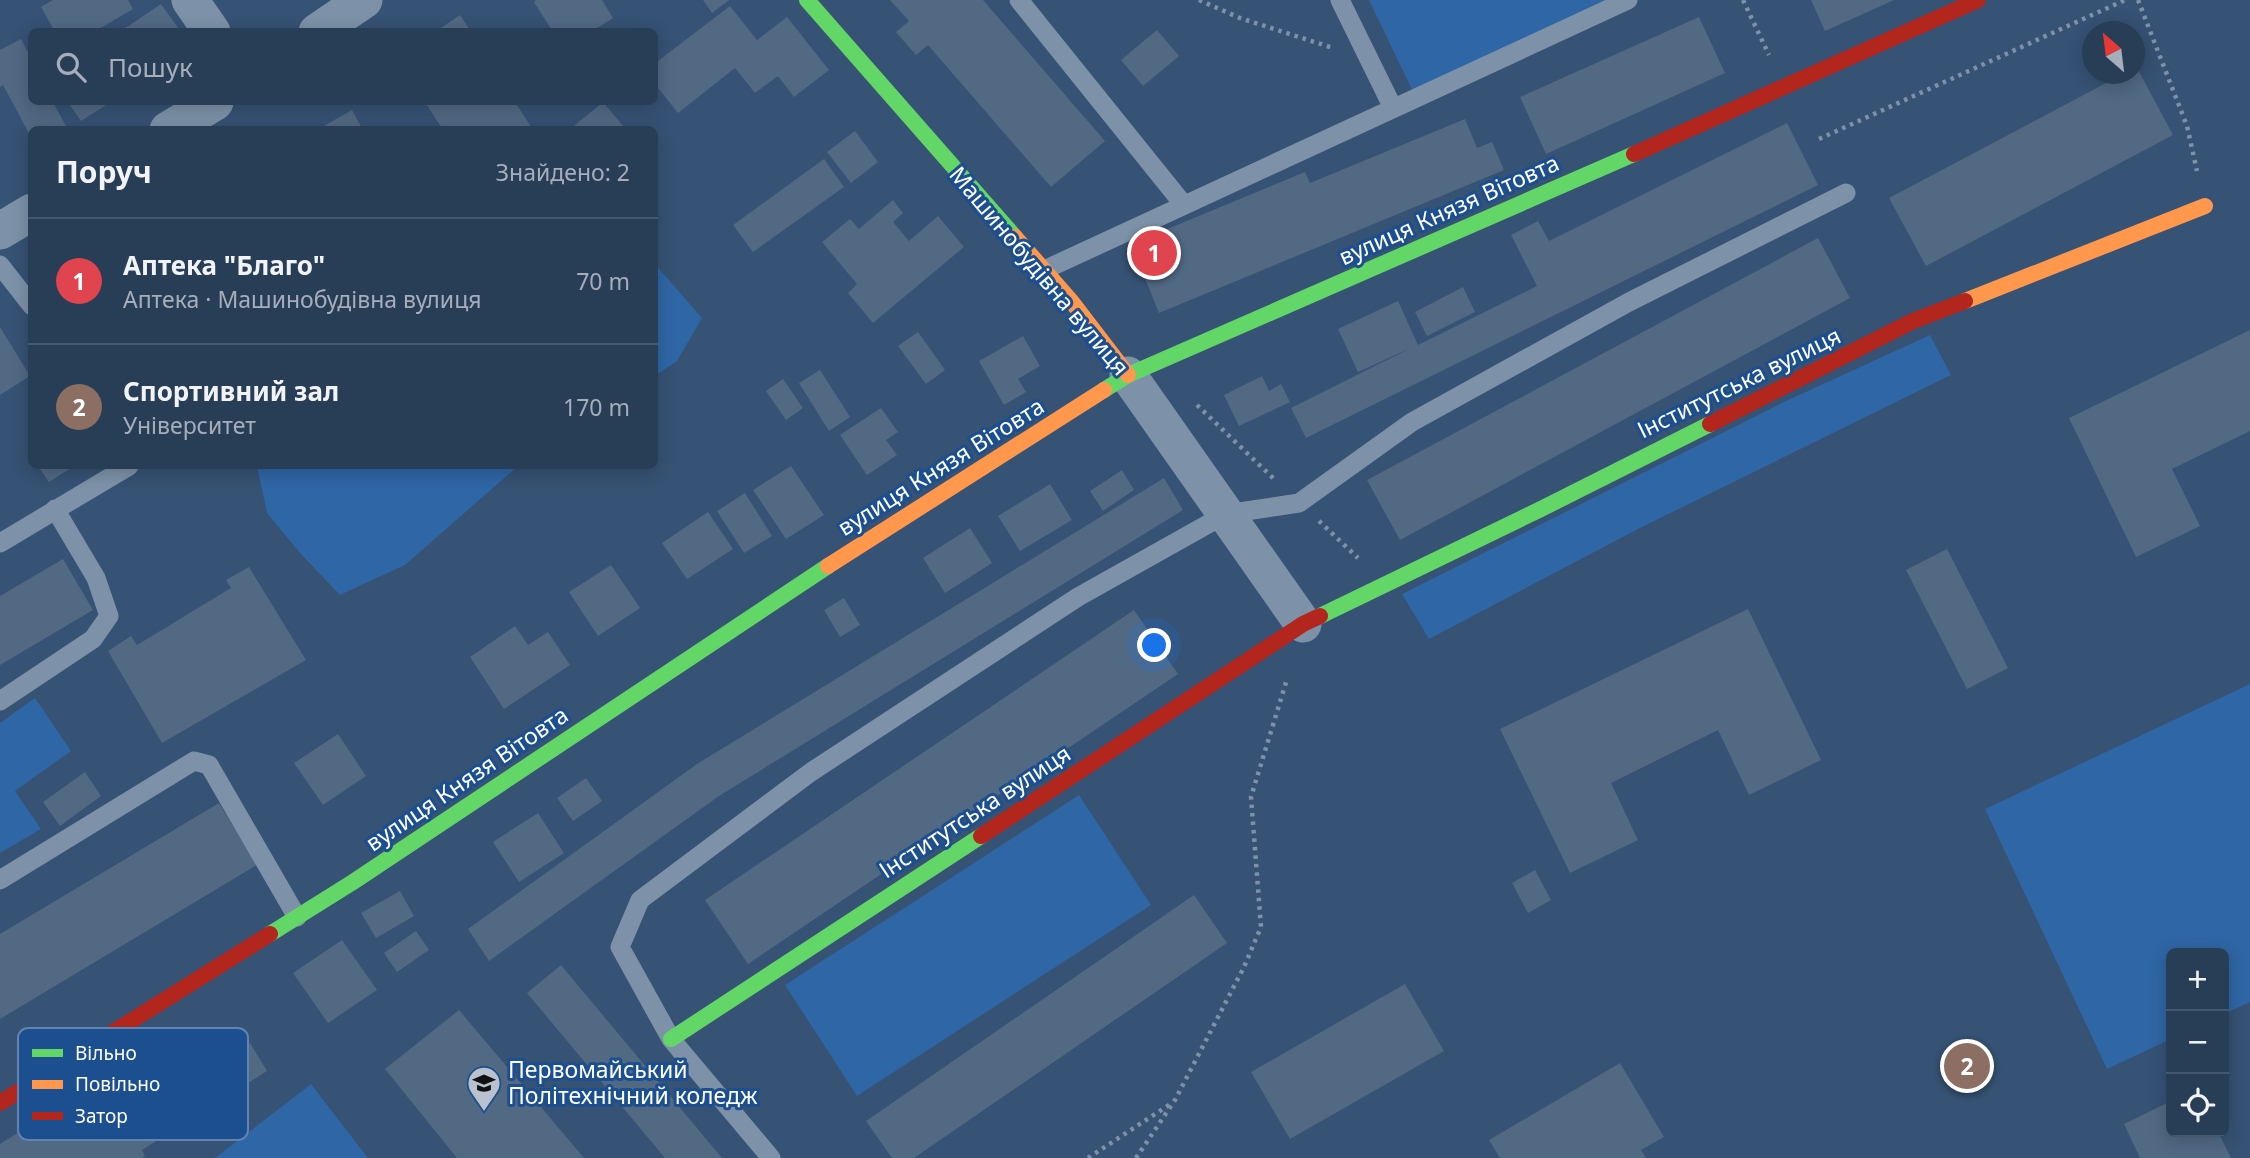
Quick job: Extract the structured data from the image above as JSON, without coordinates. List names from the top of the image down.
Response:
{
  "streets": {
    "street": ["вулиця Князя Вітовта", "Машинобудівна вулиця", "Інститутська вулиця"]
  },
  "crossings": [
    ["вулиця Князя Вітовта", "Машинобудівна вулиця"],
    ["Машинобудівна вулиця", "Інститутська вулиця"]
  ],
  "places": {
    "school or university": ["Первомайський Політехнічний коледж"]
  },
  "legend": ["Вільно", "Повільно", "Затор"],
  "north": "top left",
  "page": {
    "search": "Пошук",
    "heading": ["Поруч", "Знайдено: 2"],
    "list": [
      {
        "mark": "1",
        "name": "Аптека \"Благо\"",
        "note": "Аптека · Машинобудівна вулиця",
        "value": "70 m"
      },
      {
        "mark": "2",
        "name": "Спортивний зал",
        "note": "Університет",
        "value": "170 m"
      }
    ],
    "pins": ["1", "2"],
    "map_buttons": ["+", "−"]
  }
}
